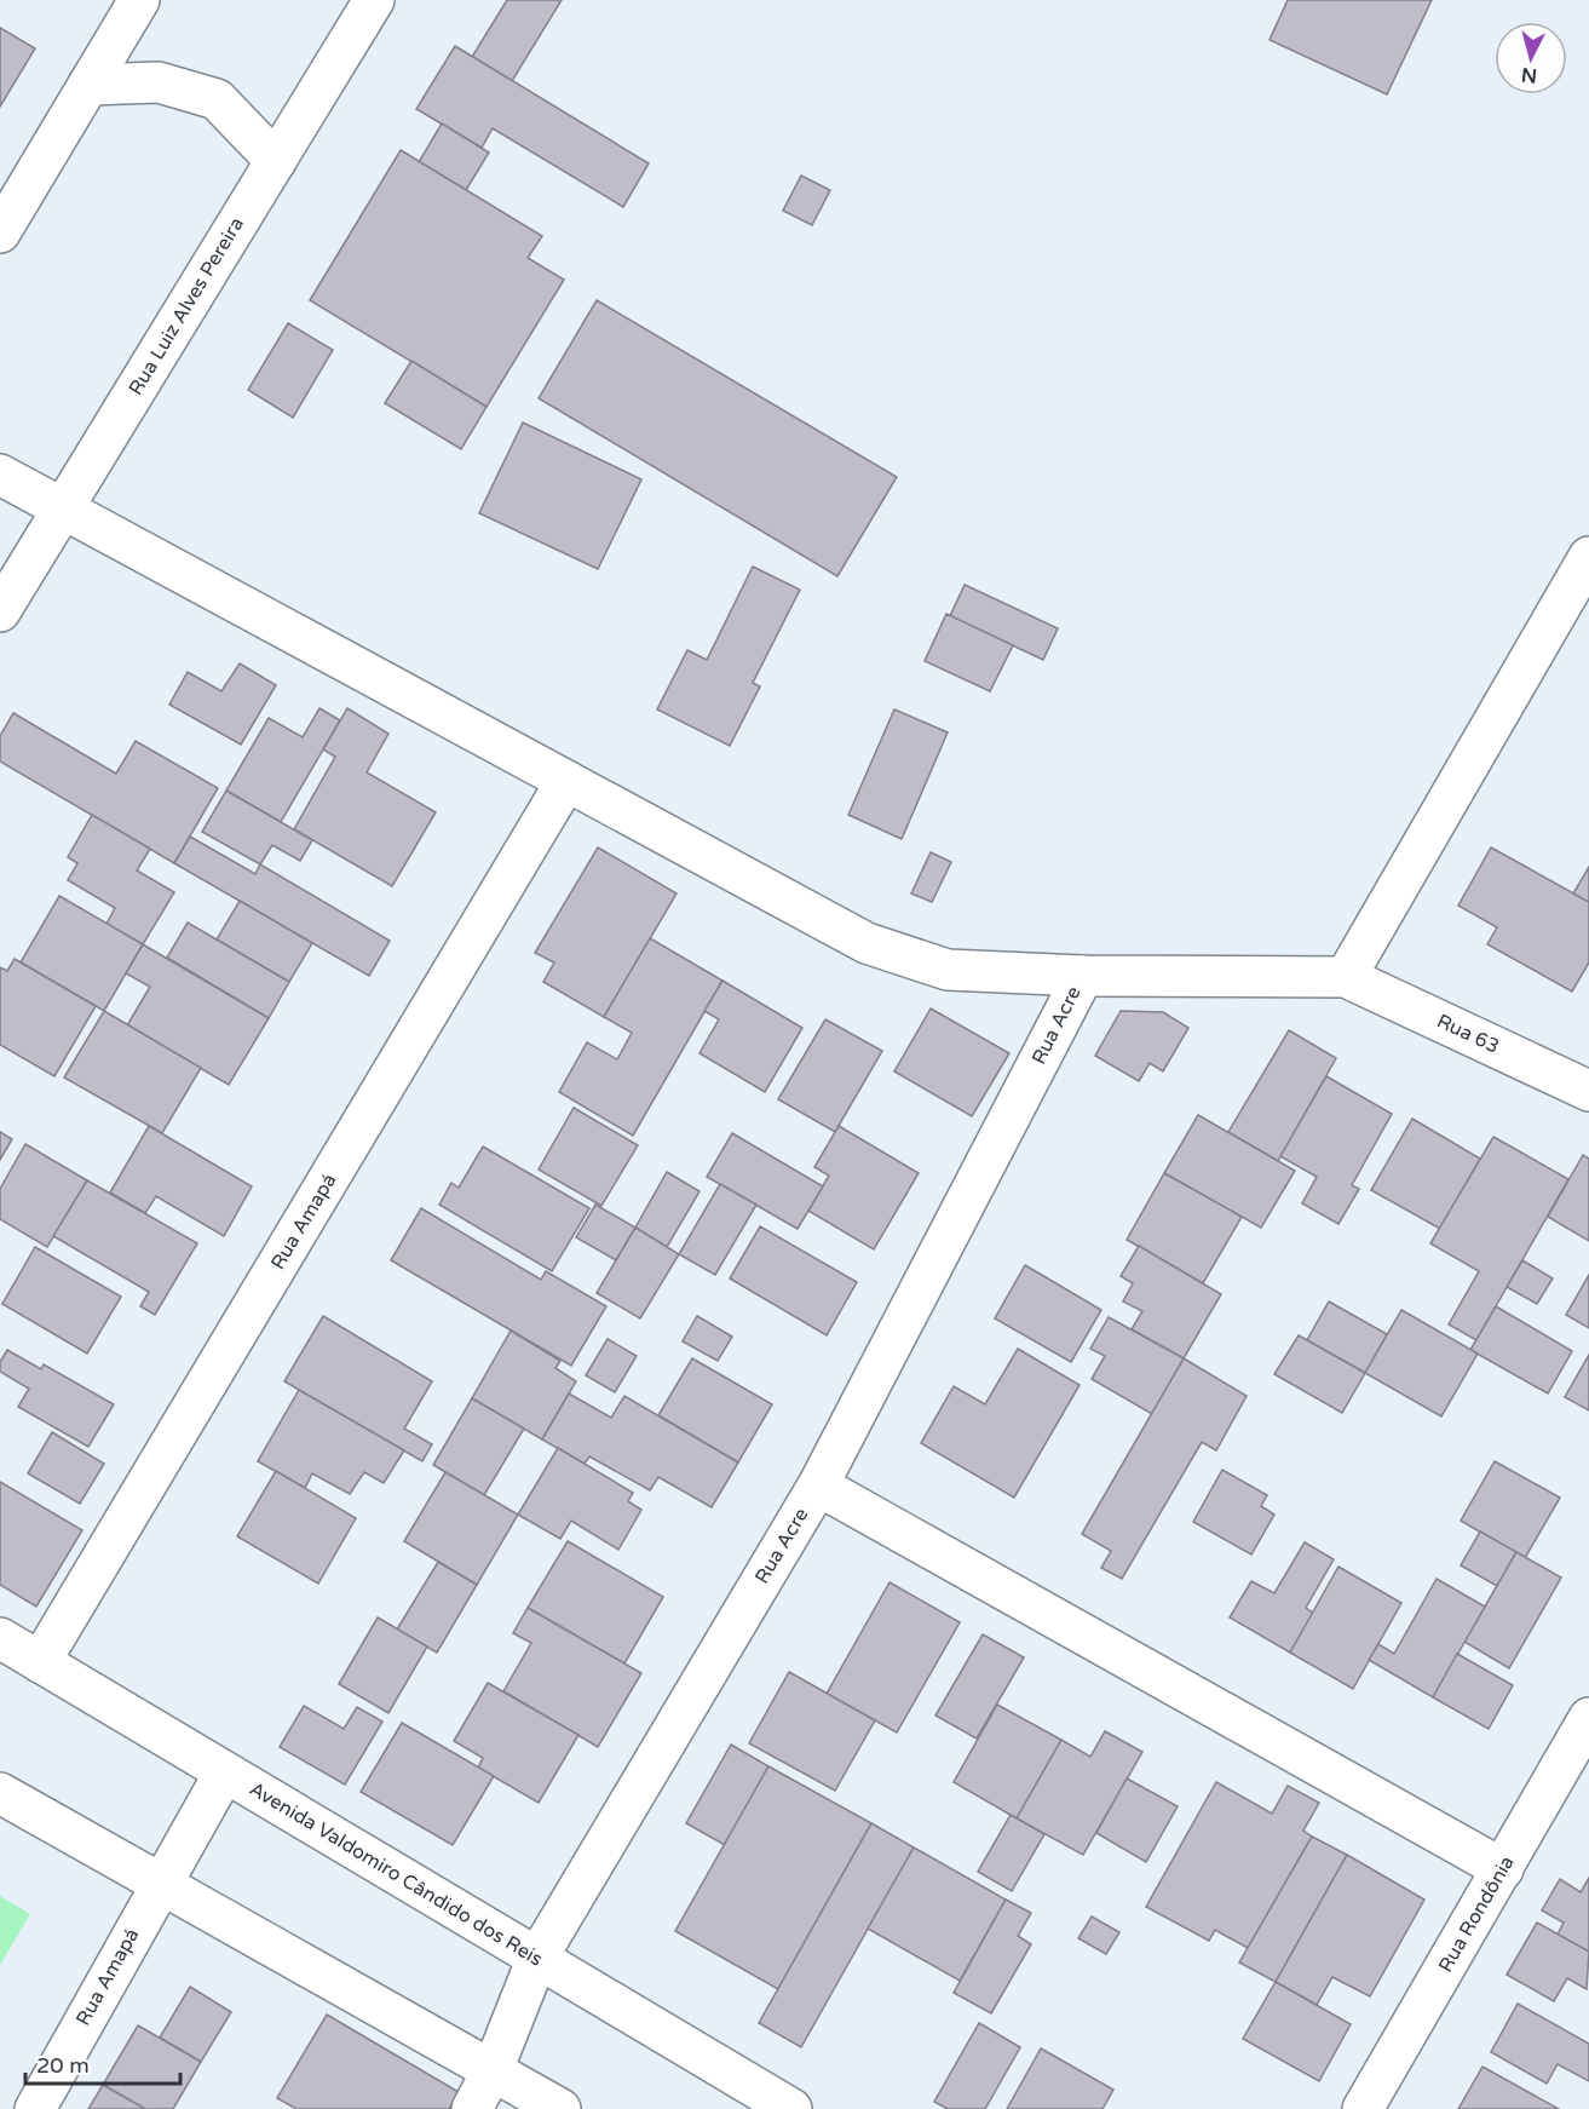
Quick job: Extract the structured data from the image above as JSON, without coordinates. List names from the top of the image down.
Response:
{
  "streets": {
    "street": [
      "Rua Luiz Alves Pereira",
      "Rua Acre",
      "Rua 63",
      "Rua Amapá",
      "Avenida Valdomiro Cândido dos Reis",
      "Rua Rondônia"
    ]
  },
  "crossings": [
    ["Rua Acre", "Avenida Valdomiro Cândido dos Reis"],
    ["Rua Amapá", "Avenida Valdomiro Cândido dos Reis"]
  ],
  "scale_bar": "20 m",
  "north": "bottom"
}
